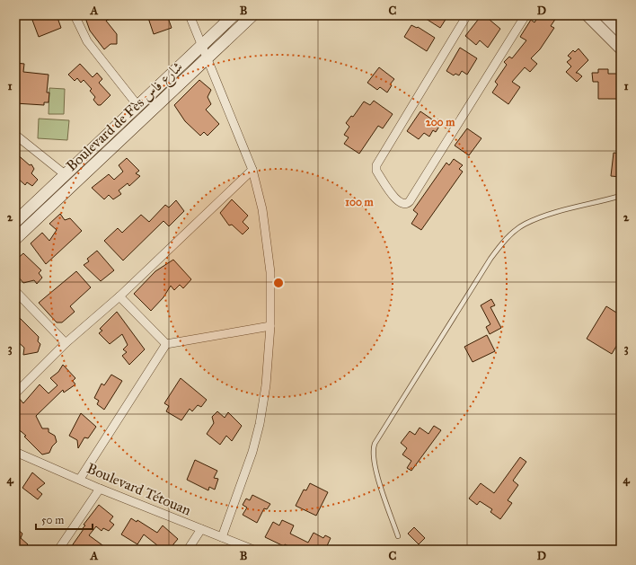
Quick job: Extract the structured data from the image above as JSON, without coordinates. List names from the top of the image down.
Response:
{
  "streets": {
    "main road": ["Boulevard de Fès شارع فاس"],
    "street": ["Boulevard Tétouan"]
  },
  "scale_bar": "50 m",
  "grid": {
    "columns": [
      "A",
      "B",
      "C",
      "D"
    ],
    "rows": [
      "1",
      "2",
      "3",
      "4"
    ]
  },
  "rings": ["200 m", "100 m"]
}
